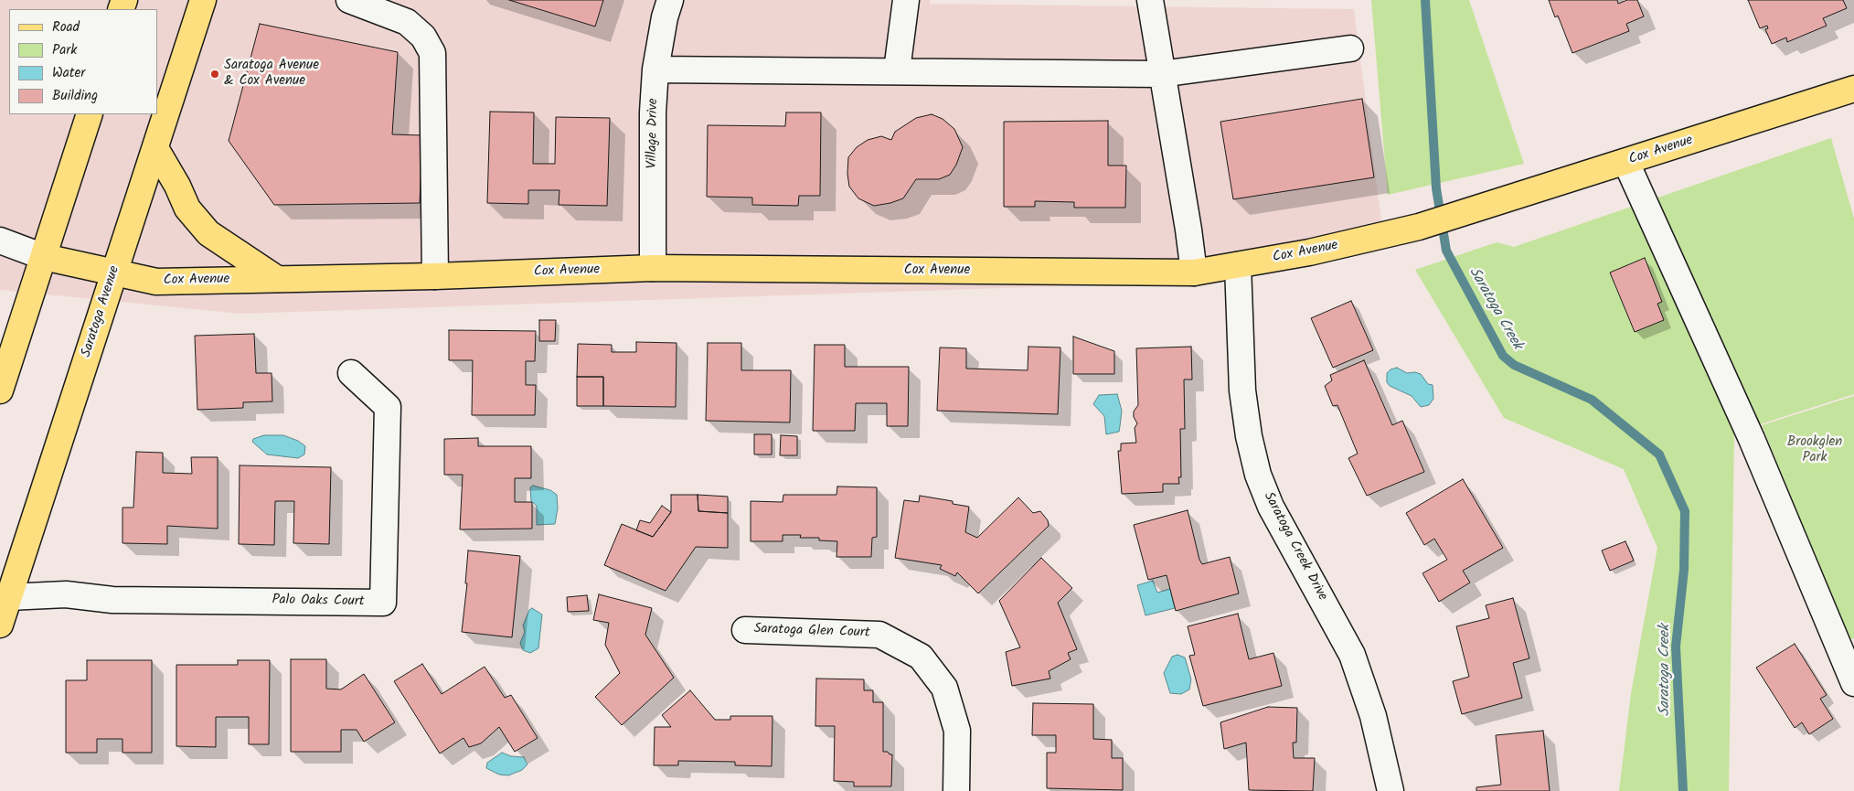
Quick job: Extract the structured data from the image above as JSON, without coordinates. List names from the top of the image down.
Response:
{
  "streets": {
    "main road": ["Cox Avenue", "Saratoga Avenue"],
    "street": [
      "Village Drive",
      "Saratoga Creek Drive",
      "Palo Oaks Court",
      "Saratoga Glen Court"
    ]
  },
  "crossings": [
    ["Village Drive", "Cox Avenue"],
    ["Cox Avenue", "Saratoga Avenue"],
    ["Cox Avenue", "Saratoga Creek Drive"],
    ["Saratoga Avenue", "Palo Oaks Court"]
  ],
  "water": ["Saratoga Creek"],
  "parks": ["Brookglen Park"],
  "places": ["Saratoga Avenue & Cox Avenue"],
  "legend": [
    "Road",
    "Park",
    "Water",
    "Building"
  ]
}
